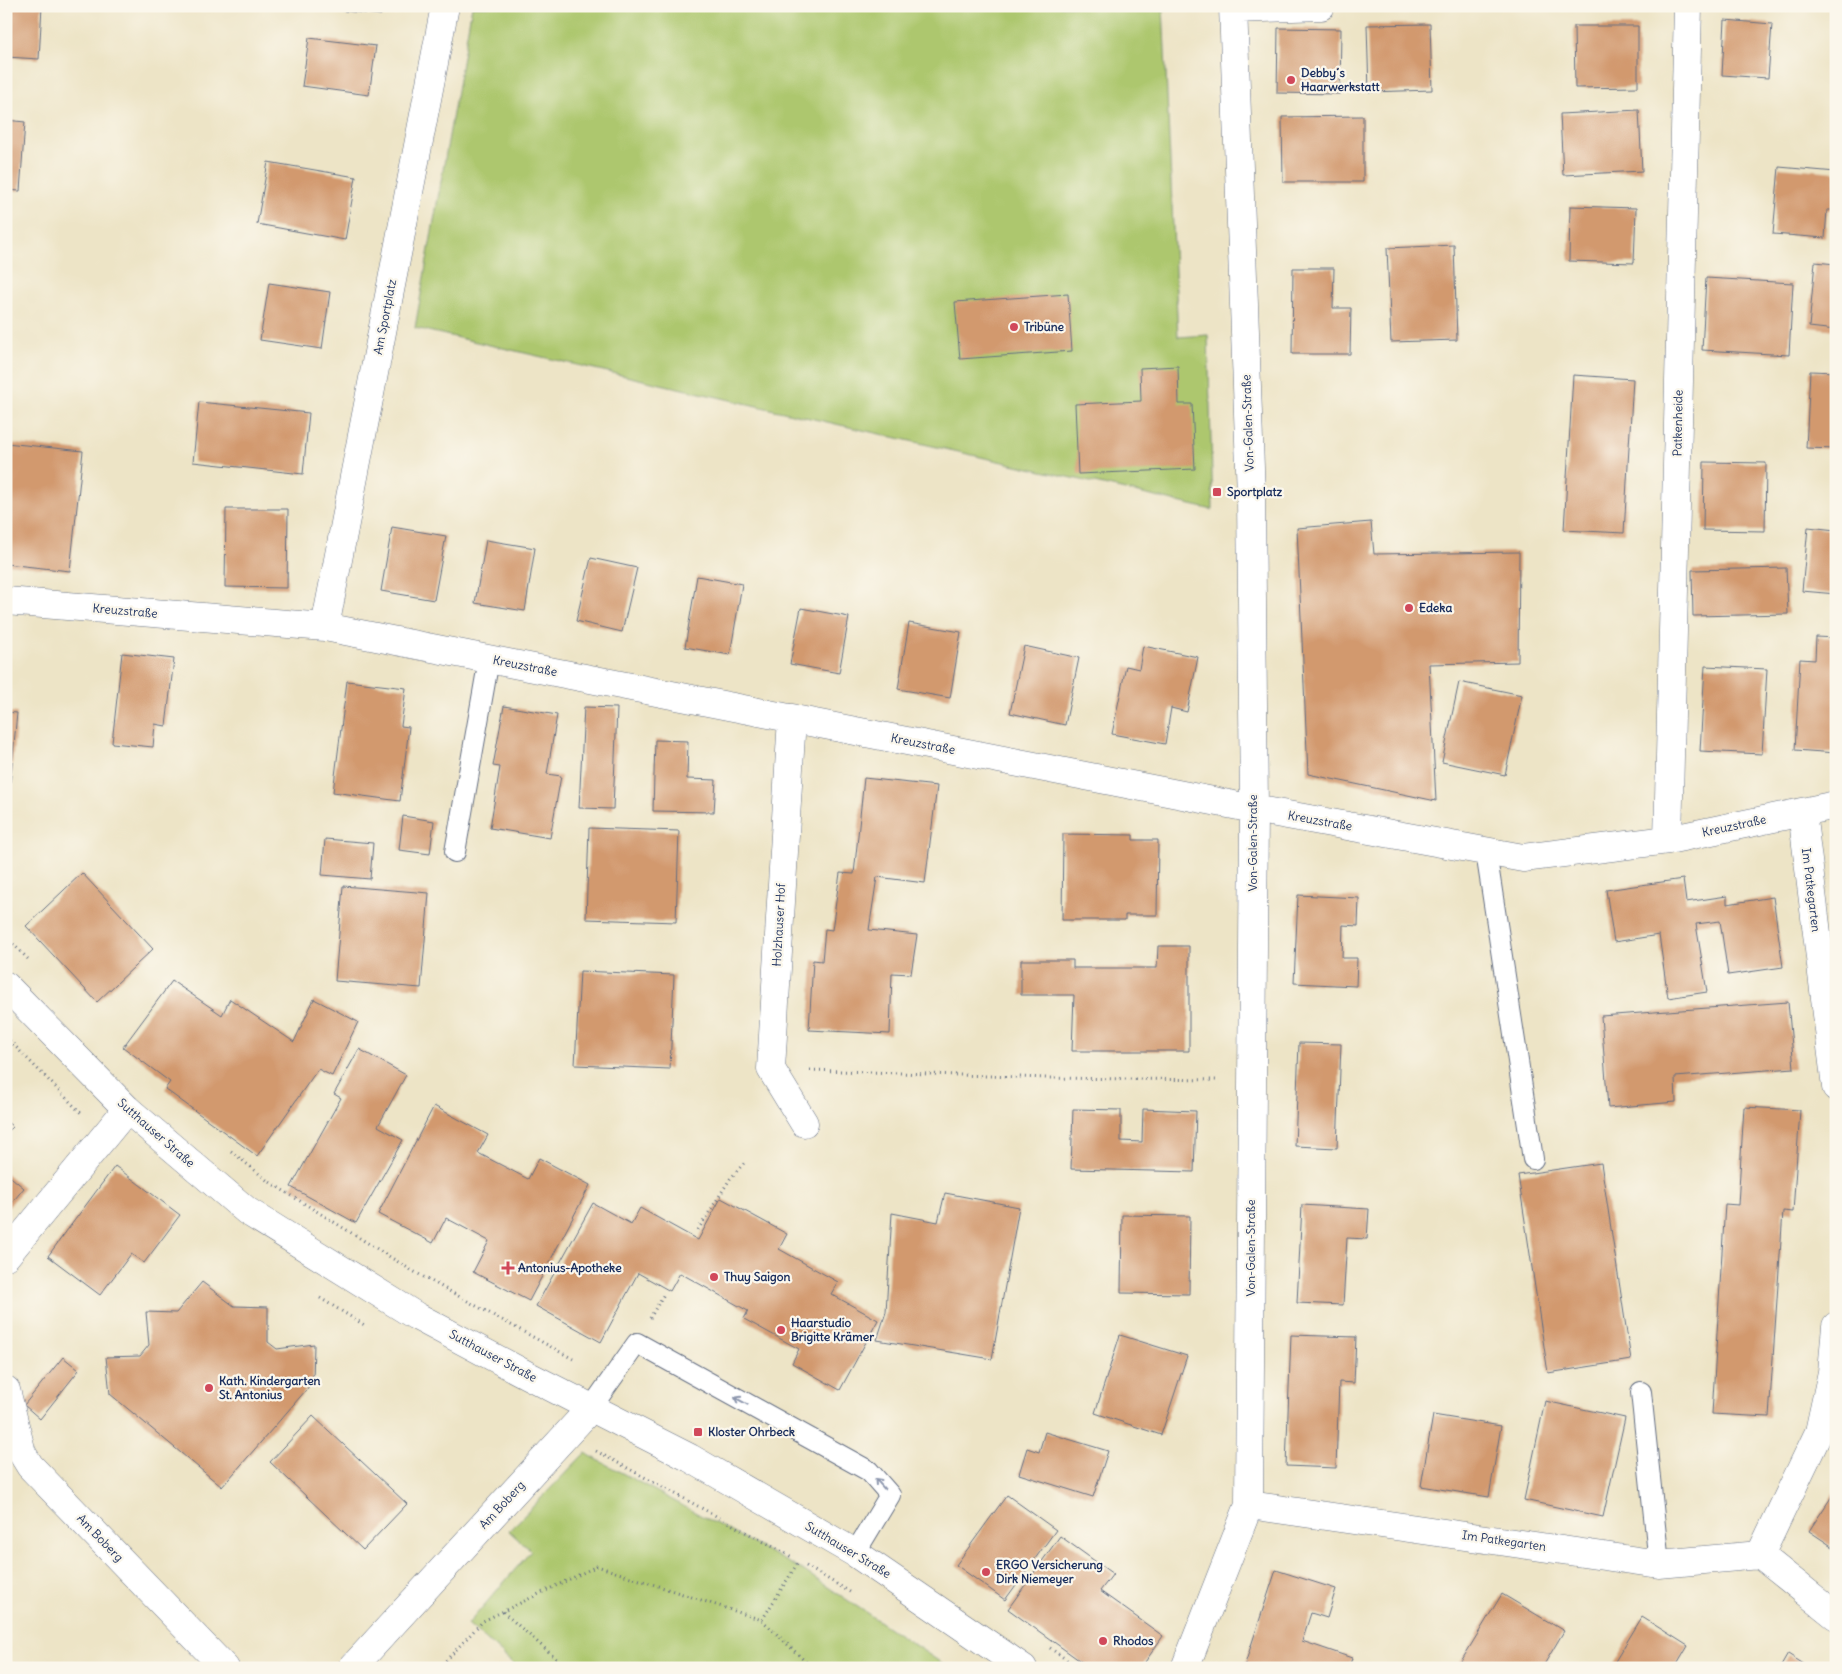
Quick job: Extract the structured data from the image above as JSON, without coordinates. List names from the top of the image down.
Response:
{
  "streets": {
    "street": [
      "Am Sportplatz",
      "Von-Galen-Straße",
      "Patkenheide",
      "Kreuzstraße",
      "Im Patkegarten",
      "Holzhauser Hof",
      "Sutthauser Straße",
      "Am Boberg"
    ]
  },
  "crossings": [
    ["Am Sportplatz", "Kreuzstraße"],
    ["Von-Galen-Straße", "Kreuzstraße"],
    ["Von-Galen-Straße", "Im Patkegarten"],
    ["Patkenheide", "Kreuzstraße"],
    ["Kreuzstraße", "Im Patkegarten"],
    ["Kreuzstraße", "Holzhauser Hof"],
    ["Sutthauser Straße", "Am Boberg"]
  ],
  "places": {
    "other": [
      "Debby´s Haarwerkstatt",
      "Tribüne",
      "Edeka",
      "Thuy Saigon",
      "Haarstudio Brigitte Krämer",
      "Kath. Kindergarten St. Antonius",
      "ERGO Versicherung Dirk Niemeyer",
      "Rhodos"
    ],
    "transit": ["Sportplatz", "Kloster Ohrbeck"],
    "health": ["Antonius-Apotheke"]
  }
}
